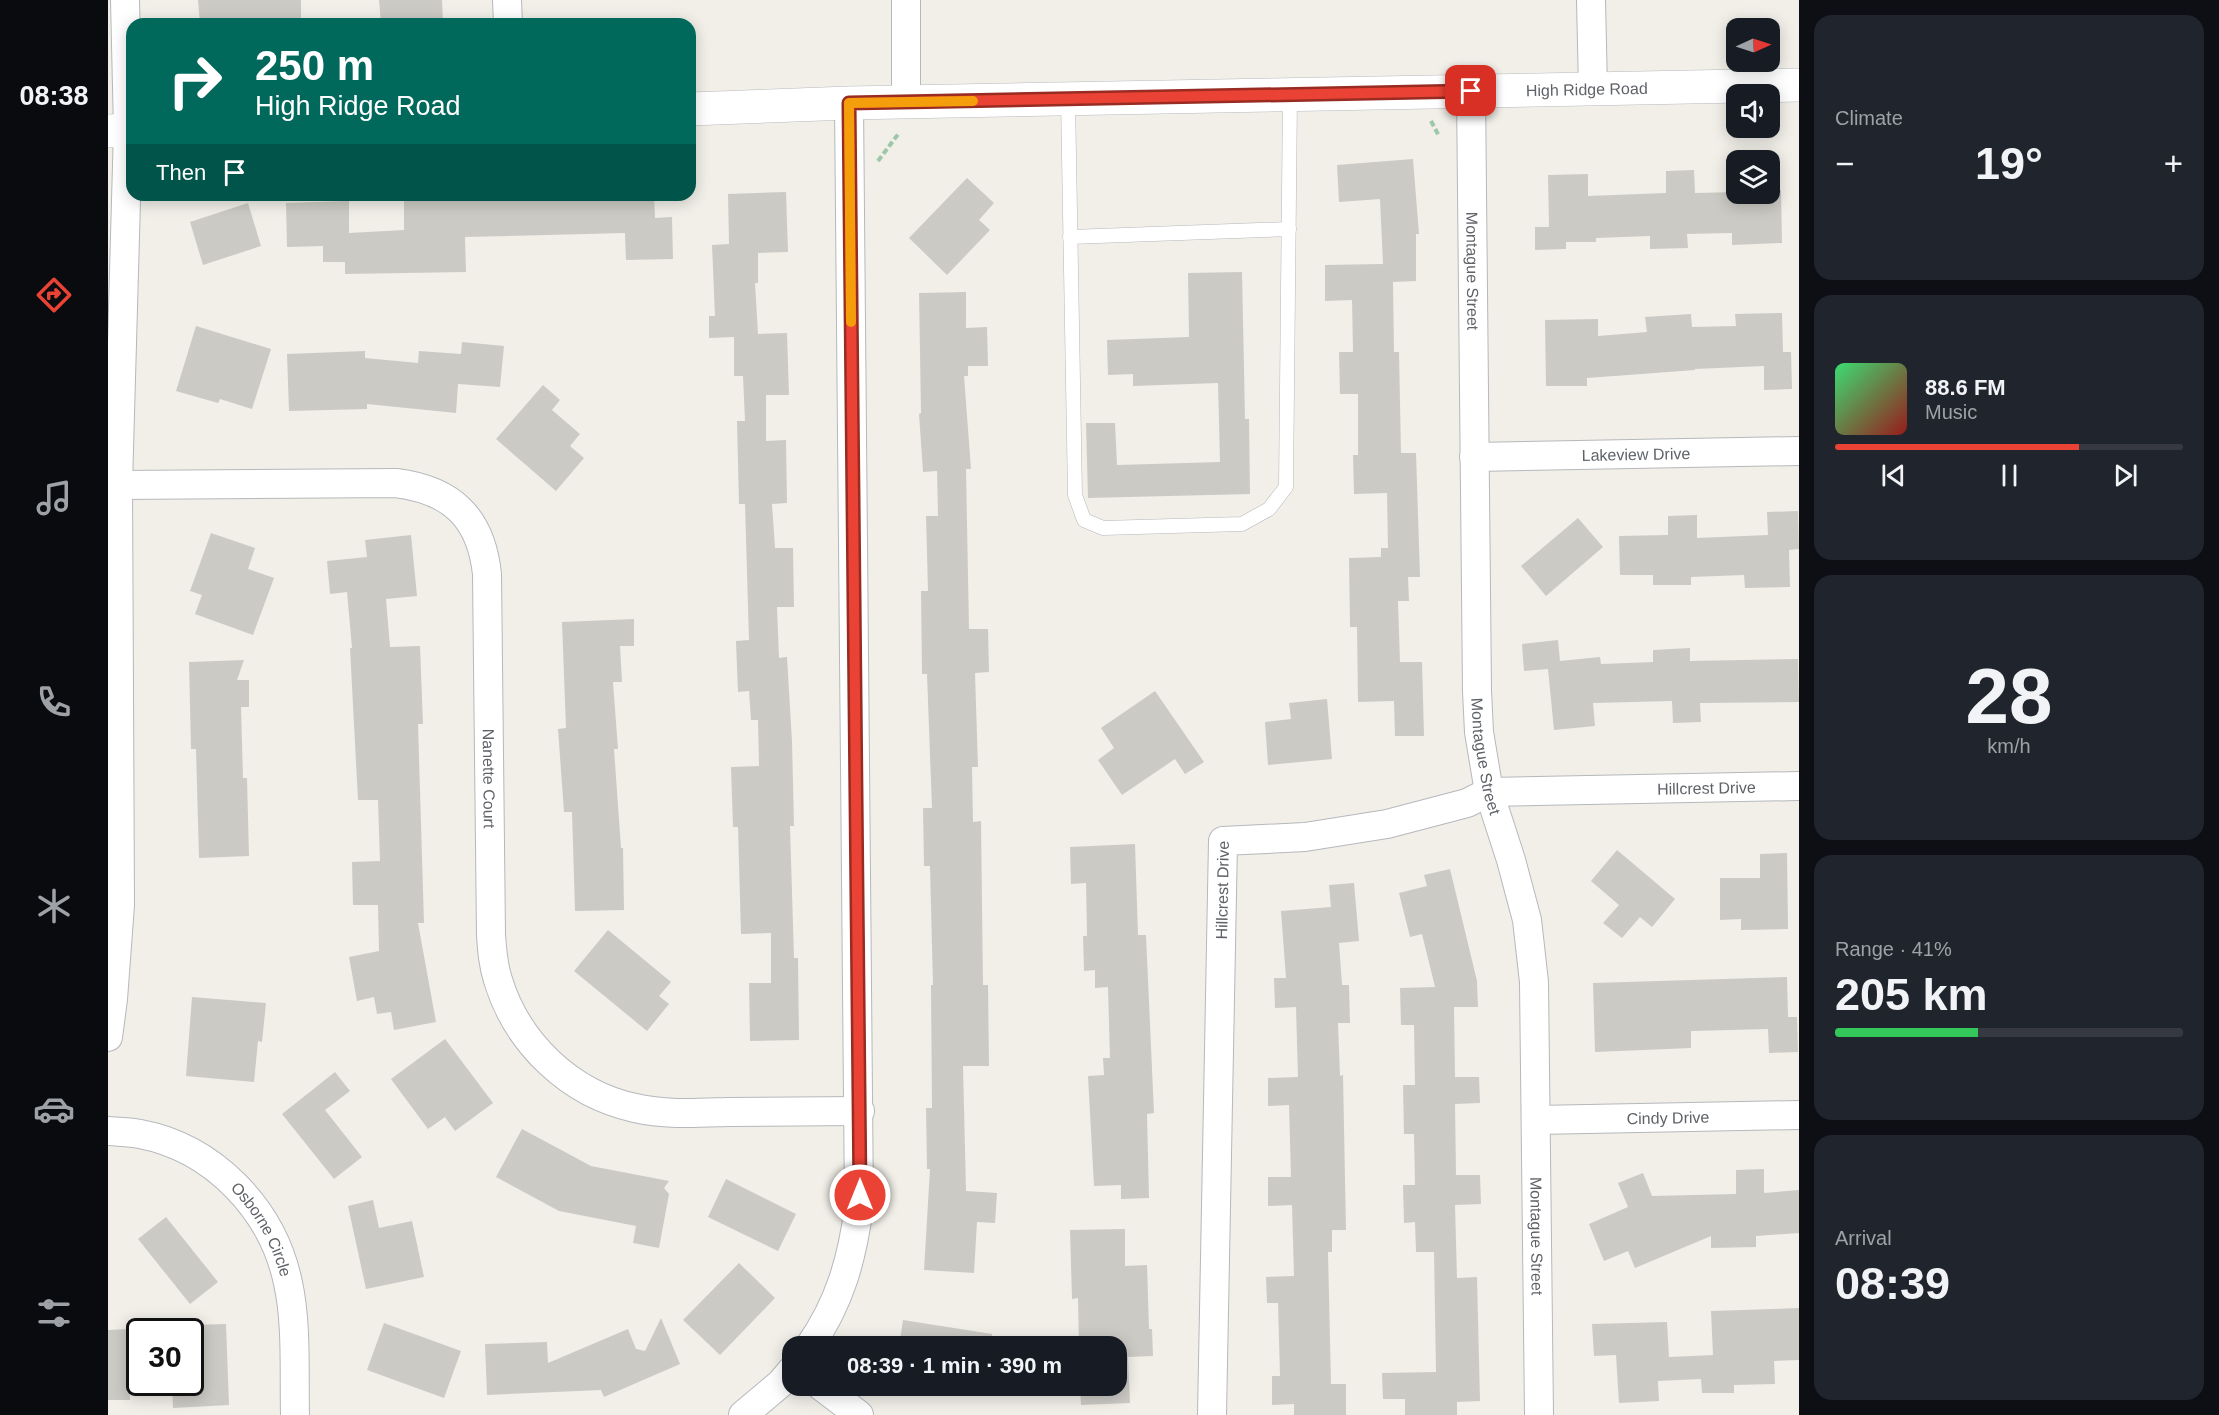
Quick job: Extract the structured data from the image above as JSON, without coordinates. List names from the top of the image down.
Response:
{
  "streets": {
    "street": [
      "High Ridge Road",
      "Montague Street",
      "Lakeview Drive",
      "Nanette Court",
      "Hillcrest Drive",
      "Cindy Drive",
      "Osborne Circle"
    ]
  },
  "crossings": [
    ["High Ridge Road", "Montague Street"],
    ["Montague Street", "Lakeview Drive"],
    ["Montague Street", "Hillcrest Drive"],
    ["Montague Street", "Cindy Drive"]
  ],
  "north": "right",
  "page": {
    "tabs": "08:38",
    "tile": [
      "Climate",
      ["28", "km/h"],
      ["Range · 41%", "205 km"],
      ["Arrival", "08:39"]
    ],
    "turn": ["250 m", "High Ridge Road"],
    "heat": ["−", "19°", "+"],
    "then": "Then",
    "song": ["88.6 FM", "Music"],
    "limit": "30",
    "trip": "08:39 · 1 min · 390 m"
  }
}
